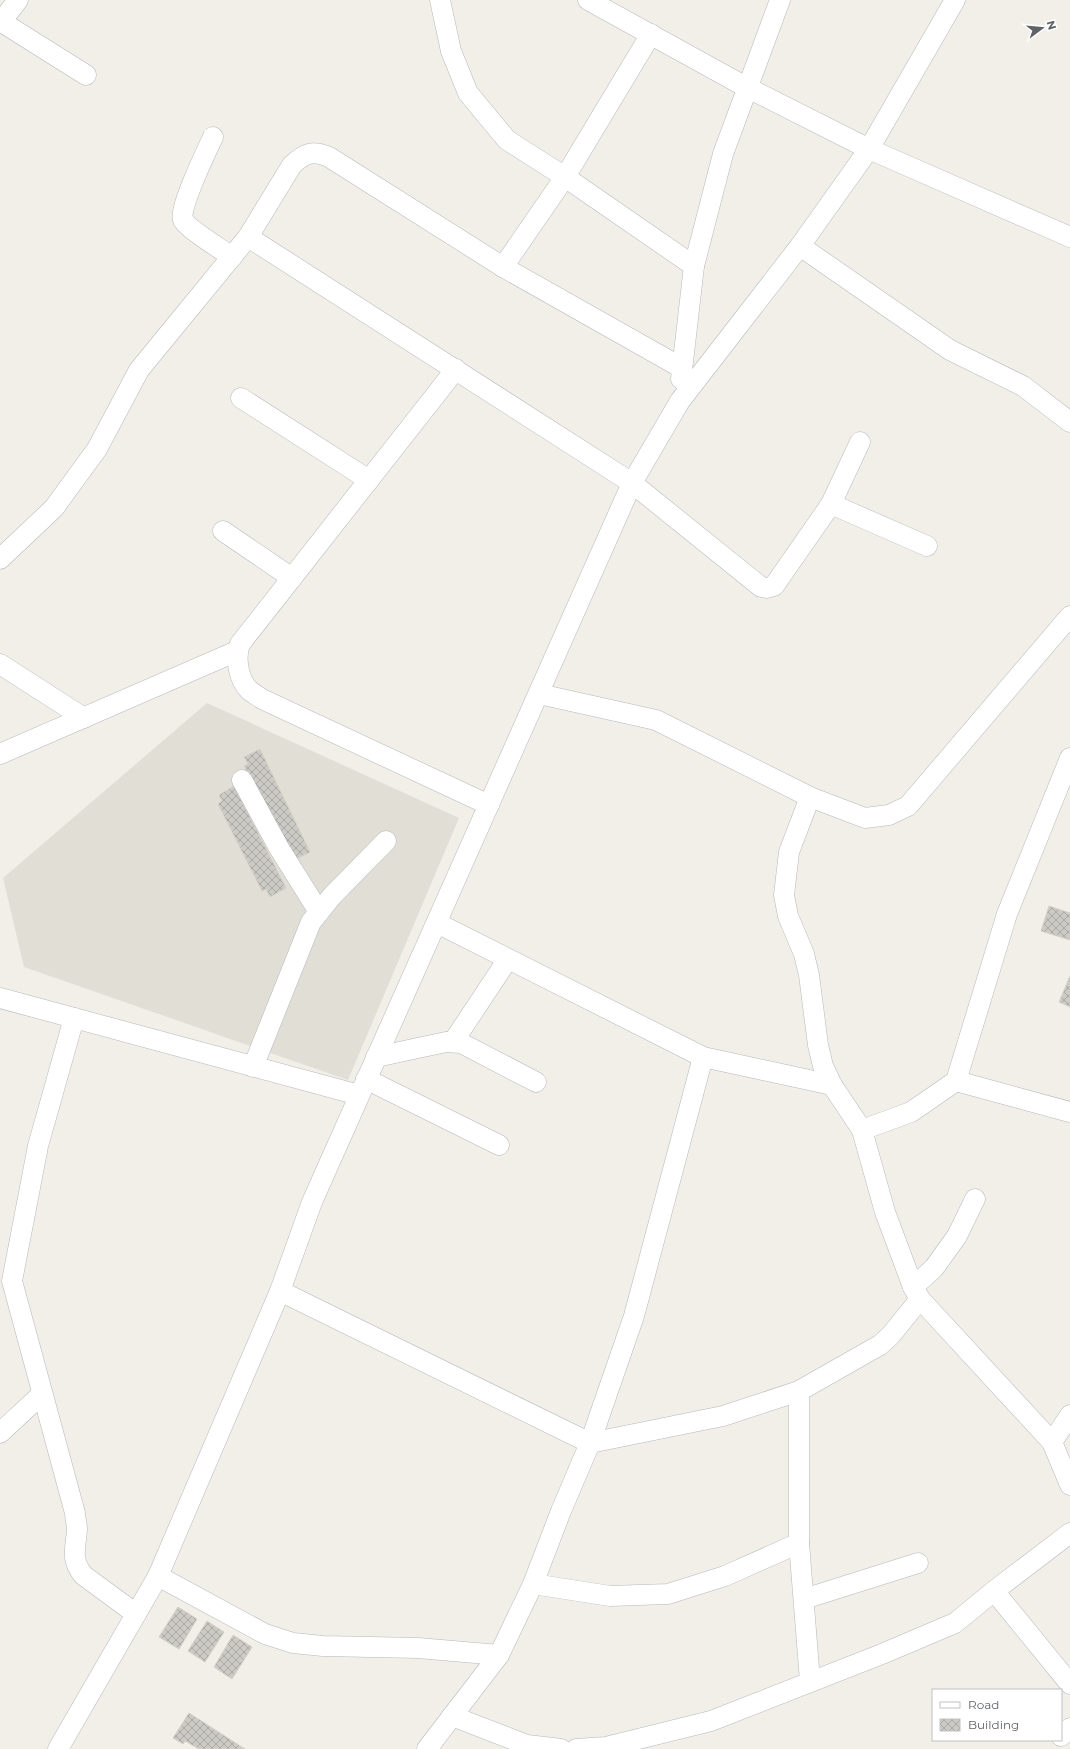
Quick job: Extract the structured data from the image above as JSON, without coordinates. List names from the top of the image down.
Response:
{
  "legend": ["Road", "Building"],
  "north": "right"
}
